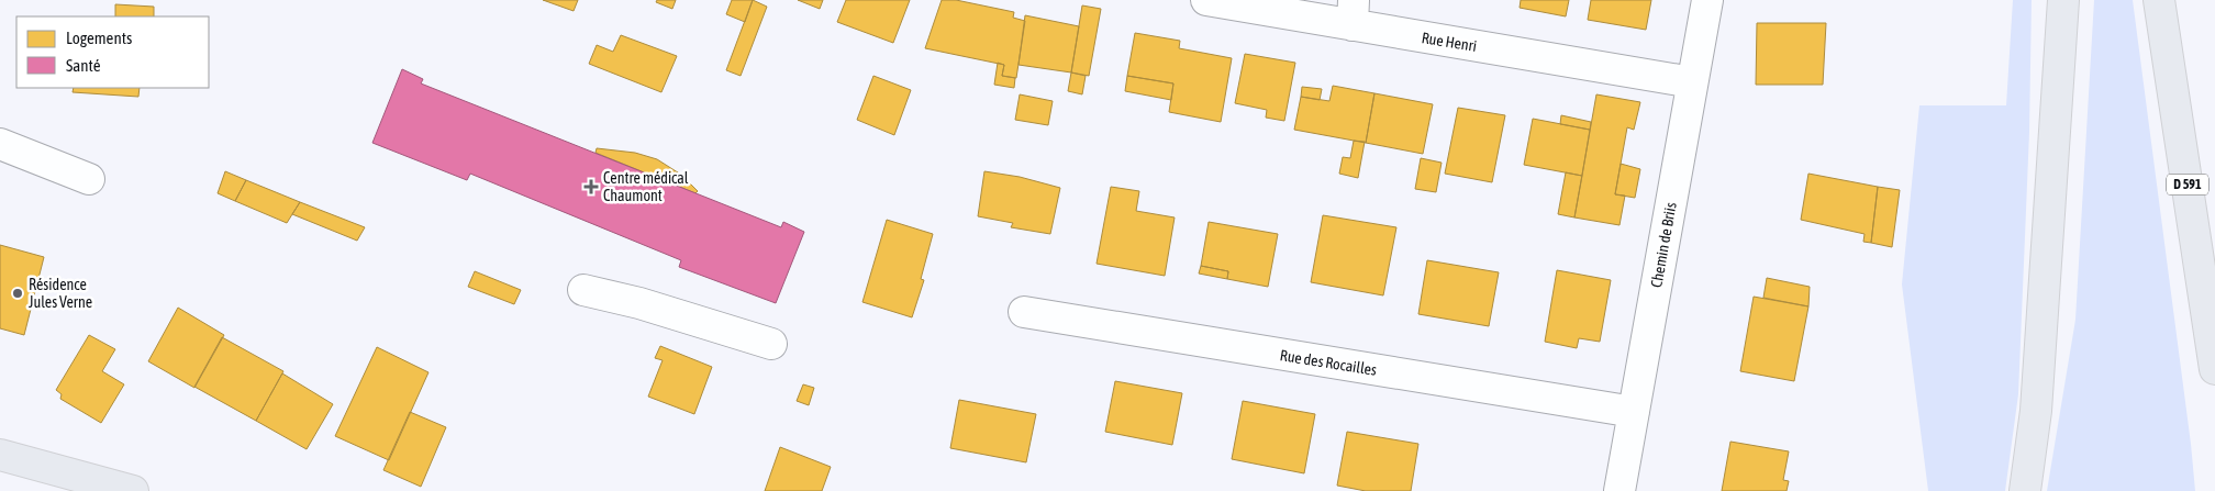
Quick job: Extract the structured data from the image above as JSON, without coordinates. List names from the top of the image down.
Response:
{
  "streets": {
    "main road": ["D 591"],
    "street": ["Rue Henri", "Chemin de Briis", "Rue des Rocailles"]
  },
  "crossings": [
    ["Rue Henri", "Chemin de Briis"],
    ["Chemin de Briis", "Rue des Rocailles"]
  ],
  "places": {
    "health": ["Centre médical Chaumont"],
    "other": ["Résidence Jules Verne"]
  },
  "legend": ["Logements", "Santé"]
}
